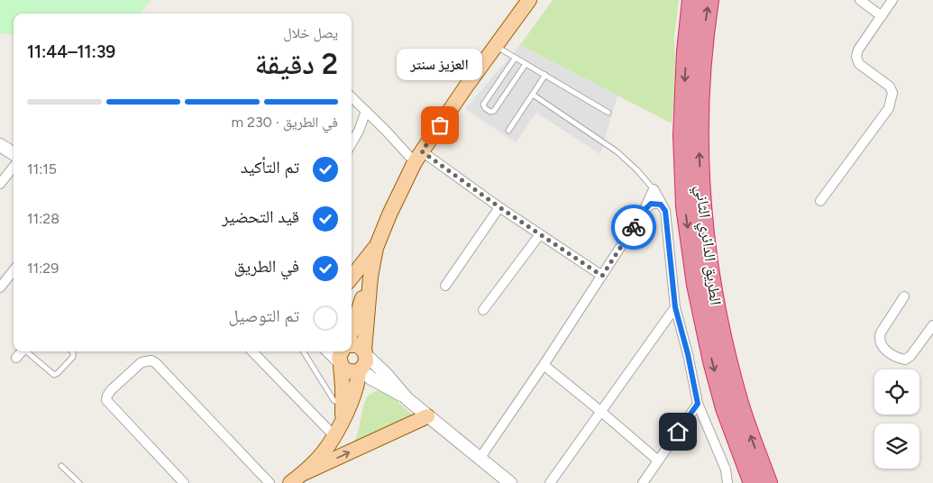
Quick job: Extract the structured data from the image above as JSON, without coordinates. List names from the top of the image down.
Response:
{
  "streets": {
    "highway": ["الطريق الدائري الثاني"]
  },
  "places": ["العزيز سنتر"],
  "page": {
    "heading": ["2 دقيقة", "يصل خلال", "11:39–11:44"],
    "bubble": "العزيز سنتر",
    "bar": "في الطريق · 230 m",
    "list": [
      ["تم التأكيد", "11:15"],
      ["قيد التحضير", "11:28"],
      ["في الطريق", "11:29"],
      "تم التوصيل"
    ]
  }
}
